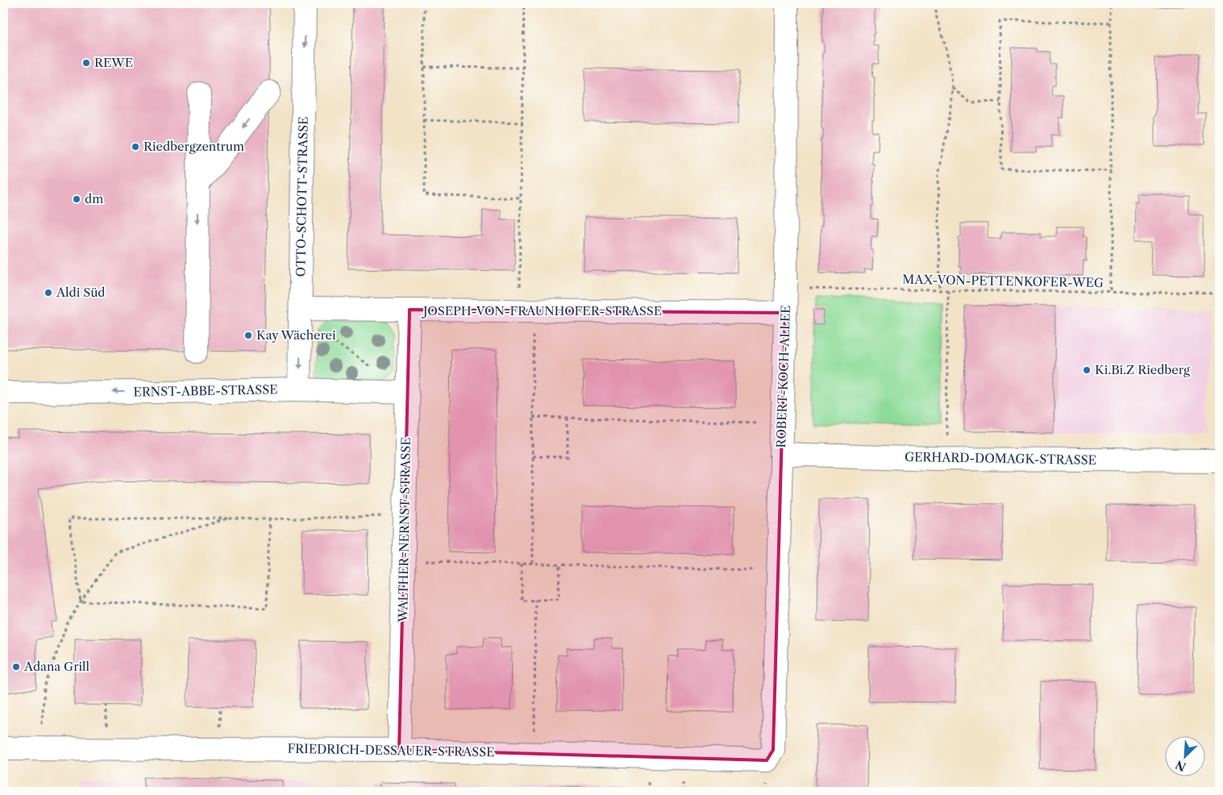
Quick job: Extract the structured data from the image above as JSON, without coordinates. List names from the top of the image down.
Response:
{
  "streets": {
    "street": [
      "OTTO-SCHOTT-STRASSE",
      "JOSEPH-VON-FRAUNHOFER-STRASSE",
      "ROBERT-KOCH-ALLEE",
      "ERNST-ABBE-STRASSE",
      "GERHARD-DOMAGK-STRASSE",
      "WALTHER-NERNST-STRASSE",
      "FRIEDRICH-DESSAUER-STRASSE"
    ],
    "path": ["MAX-VON-PETTENKOFER-WEG"]
  },
  "crossings": [
    ["OTTO-SCHOTT-STRASSE", "JOSEPH-VON-FRAUNHOFER-STRASSE"],
    ["OTTO-SCHOTT-STRASSE", "ERNST-ABBE-STRASSE"],
    ["MAX-VON-PETTENKOFER-WEG", "ROBERT-KOCH-ALLEE"],
    ["JOSEPH-VON-FRAUNHOFER-STRASSE", "ROBERT-KOCH-ALLEE"],
    ["JOSEPH-VON-FRAUNHOFER-STRASSE", "WALTHER-NERNST-STRASSE"],
    ["ROBERT-KOCH-ALLEE", "GERHARD-DOMAGK-STRASSE"],
    ["ROBERT-KOCH-ALLEE", "FRIEDRICH-DESSAUER-STRASSE"],
    ["ERNST-ABBE-STRASSE", "WALTHER-NERNST-STRASSE"],
    ["WALTHER-NERNST-STRASSE", "FRIEDRICH-DESSAUER-STRASSE"]
  ],
  "one_way": ["ERNST-ABBE-STRASSE"],
  "places": [
    "REWE",
    "Riedbergzentrum",
    "dm",
    "Aldi Süd",
    "Kay Wächerei",
    "Ki.Bi.Z Riedberg",
    "Adana Grill"
  ],
  "north": "bottom left"
}
